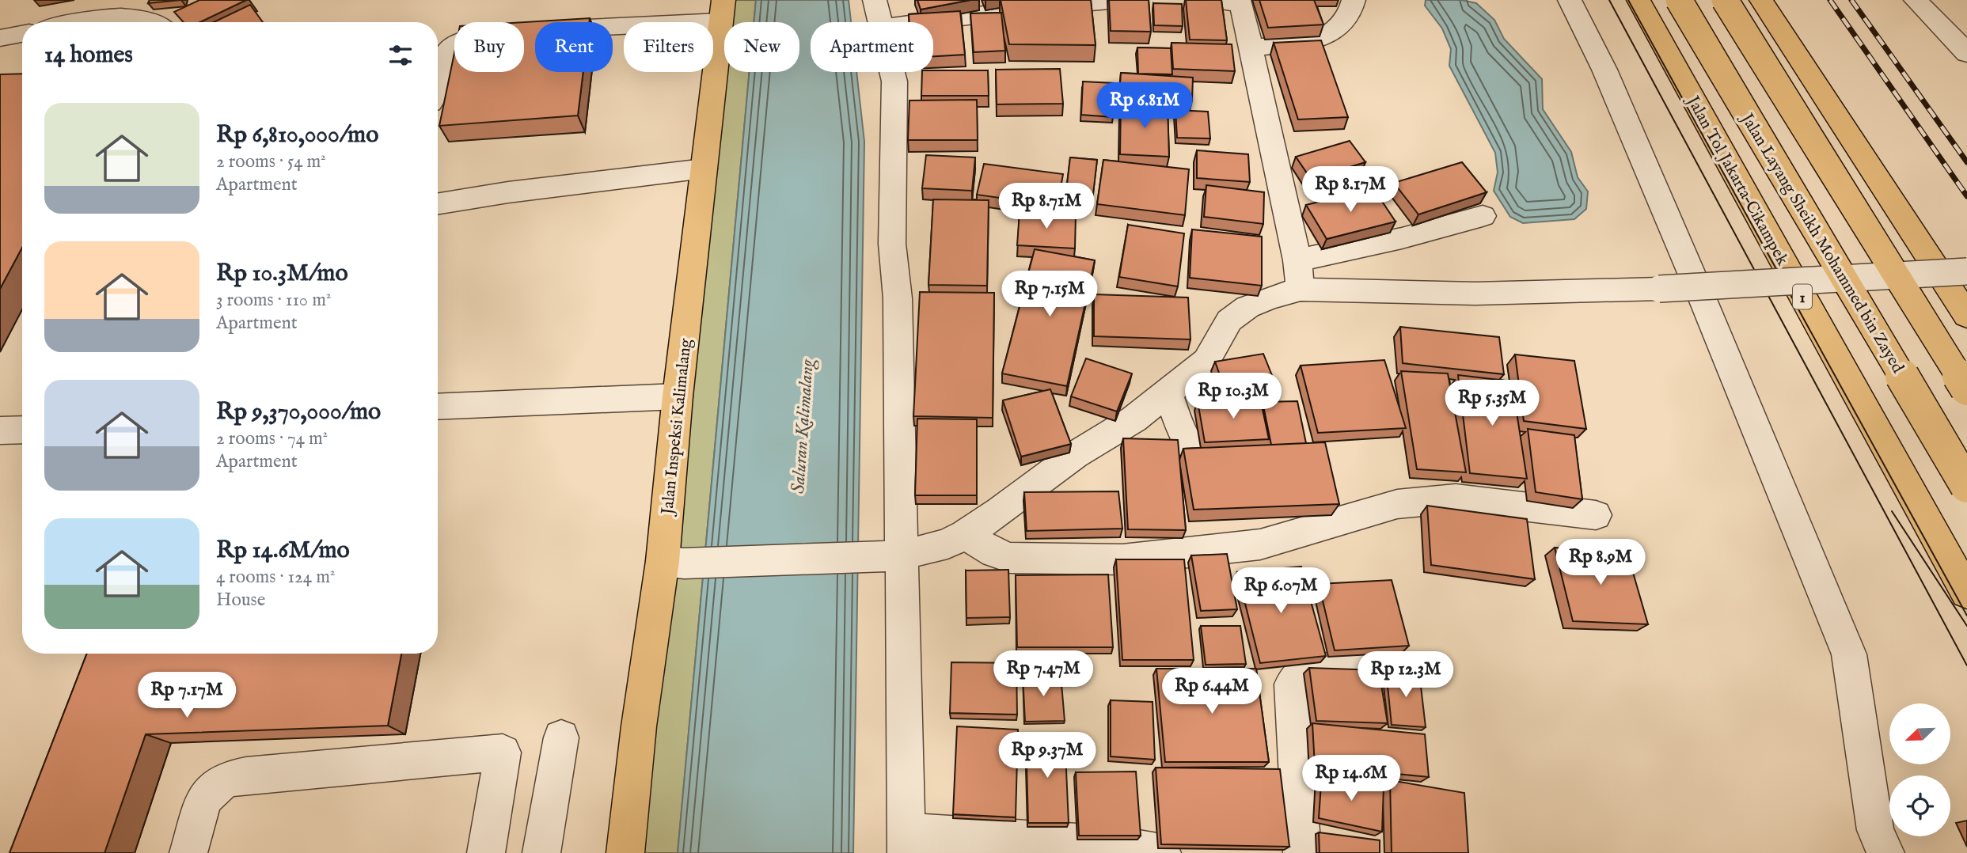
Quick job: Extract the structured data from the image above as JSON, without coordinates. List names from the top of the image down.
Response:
{
  "streets": {
    "main road": [
      "Jalan Tol Jakarta–Cikampek",
      "Jalan Layang Sheikh Mohammed bin Zayed",
      "1",
      "Jalan Inspeksi Kalimalang"
    ]
  },
  "water": ["Saluran Kalimalang"],
  "north": "bottom left",
  "page": {
    "chip": [
      "Buy",
      "Rent",
      "Filters",
      "New",
      "Apartment"
    ],
    "heading": "14 homes",
    "price": [
      "Rp 6.81M",
      "Rp 8.17M",
      "Rp 8.71M",
      "Rp 7.15M",
      "Rp 10.3M",
      "Rp 5.35M",
      "Rp 8.9M",
      "Rp 6.07M",
      "Rp 7.47M",
      "Rp 12.3M",
      "Rp 6.44M",
      "Rp 7.17M",
      "Rp 9.37M",
      "Rp 14.6M"
    ],
    "list": [
      {
        "name": "Rp 6,810,000/mo",
        "note": "2 rooms · 54 m² · Apartment"
      },
      {
        "name": "Rp 10.3M/mo",
        "note": "3 rooms · 110 m² · Apartment"
      },
      {
        "name": "Rp 9,370,000/mo",
        "note": "2 rooms · 74 m² · Apartment"
      },
      {
        "name": "Rp 14.6M/mo",
        "note": "4 rooms · 124 m² · House"
      }
    ]
  }
}
